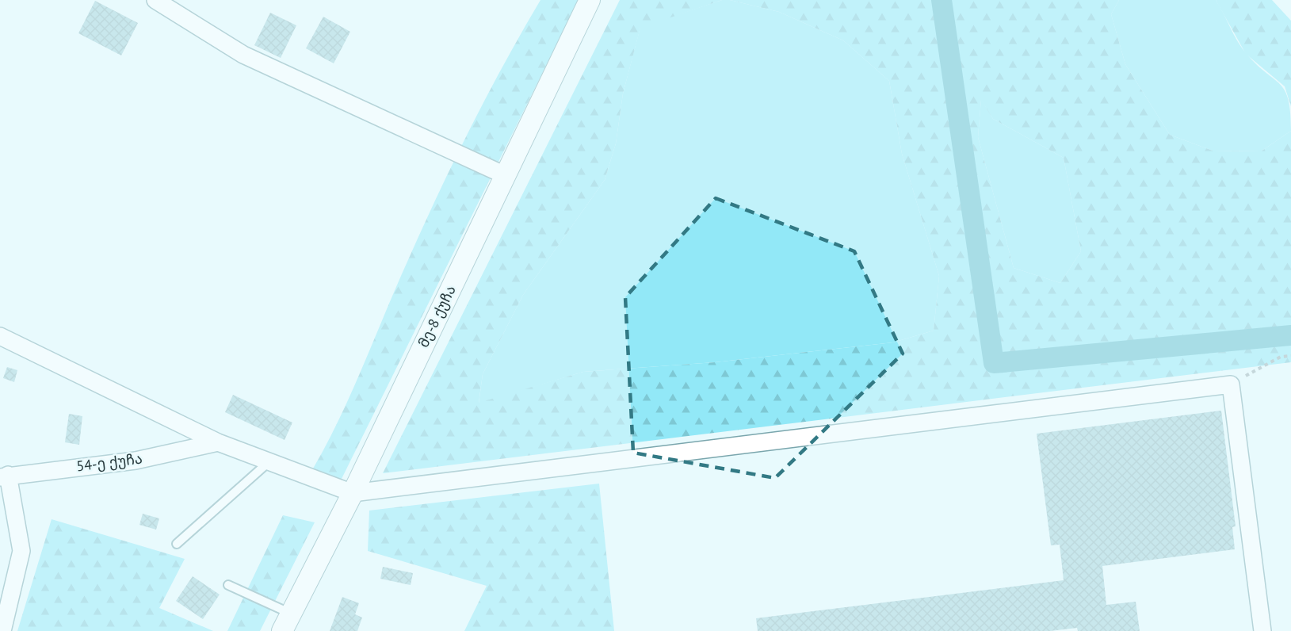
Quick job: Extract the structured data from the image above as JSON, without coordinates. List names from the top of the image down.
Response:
{
  "streets": {
    "street": ["მე-8 ქუჩა", "54-ე ქუჩა"]
  }
}
